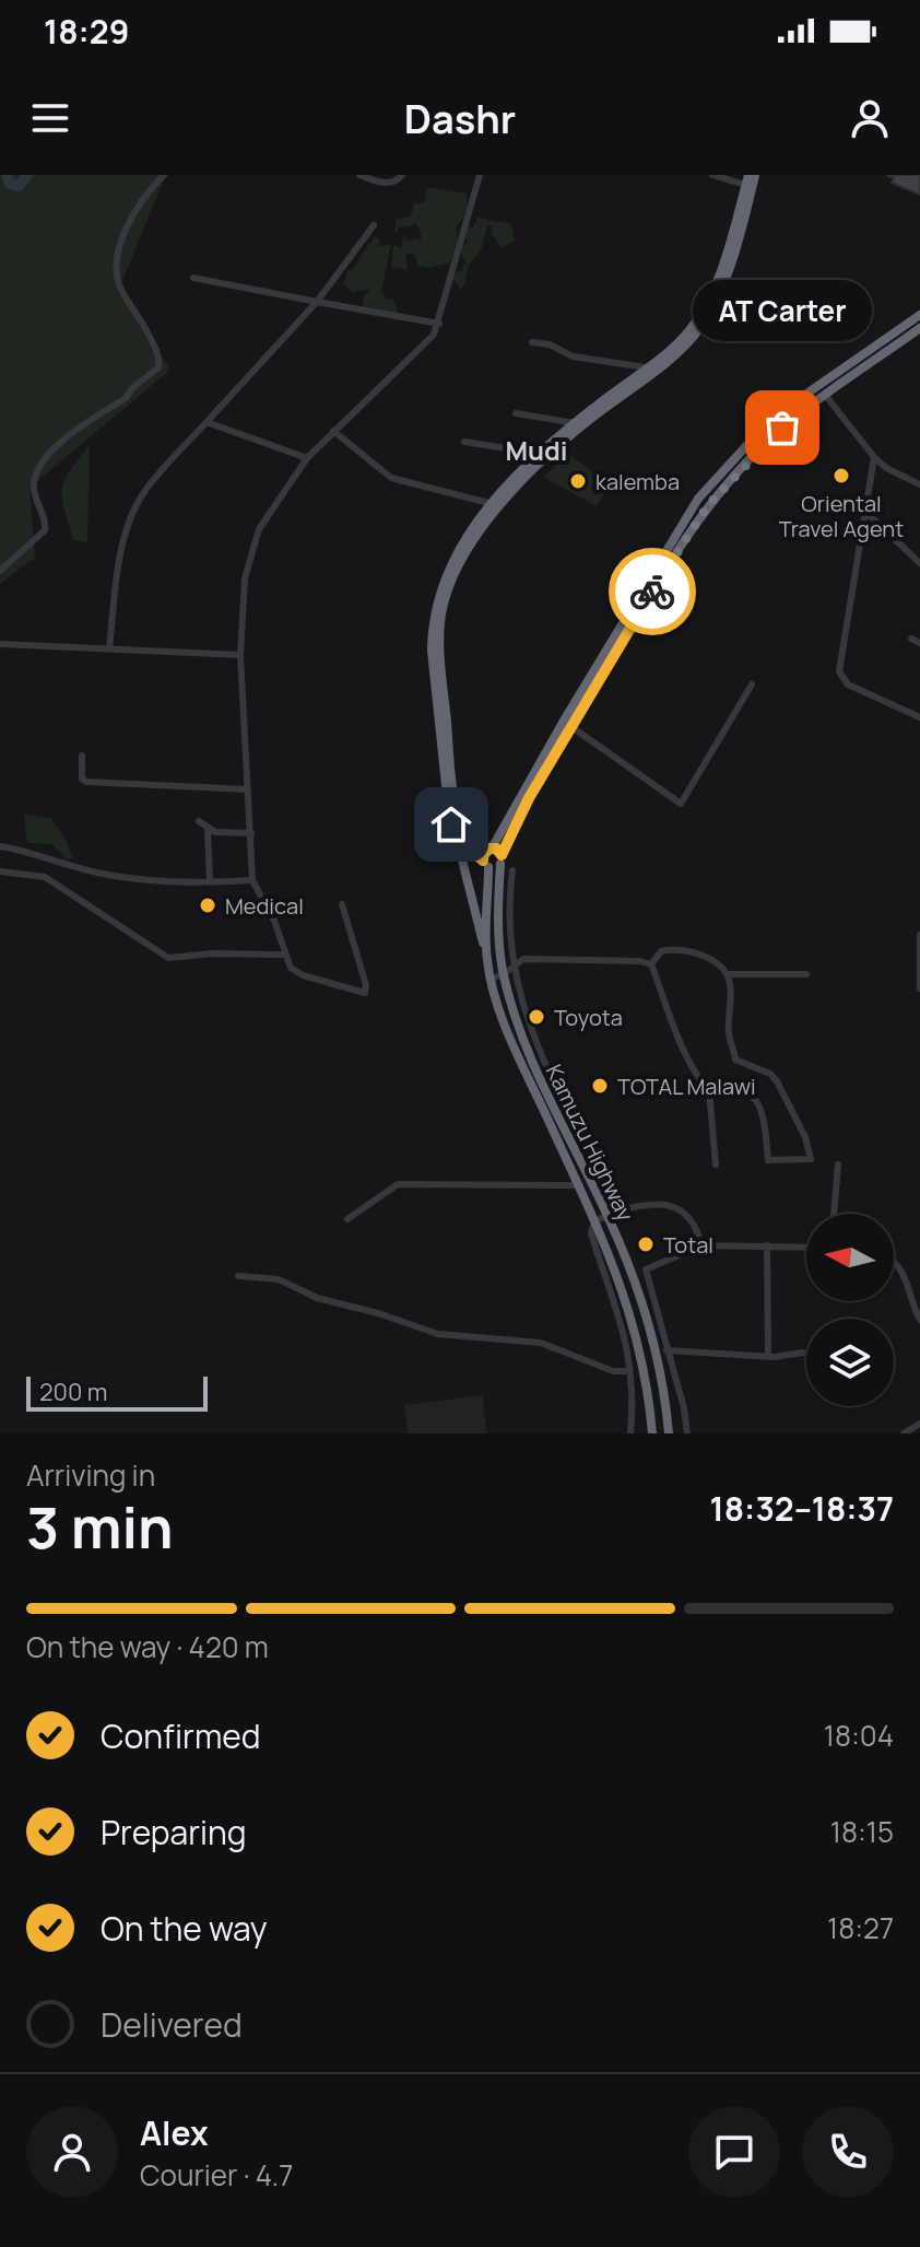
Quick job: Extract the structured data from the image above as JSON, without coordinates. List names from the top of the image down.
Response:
{
  "streets": {
    "highway": ["Kamuzu Highway"]
  },
  "districts": ["Mudi"],
  "places": [
    "AT Carter",
    "Oriental Travel Agent",
    "kalemba",
    "Medical",
    "Toyota",
    "TOTAL Malawi",
    "Total"
  ],
  "scale_bar": "200 m",
  "north": "left",
  "page": {
    "status": "18:29",
    "header": "Dashr",
    "bubble": "AT Carter",
    "scale": "200 m",
    "heading": ["3 min", "Arriving in", "18:32–18:37"],
    "panel": ["Alex", "Courier · 4.7"],
    "bar": "On the way · 420 m",
    "list": [
      ["Confirmed", "18:04"],
      ["Preparing", "18:15"],
      ["On the way", "18:27"],
      "Delivered"
    ]
  }
}
